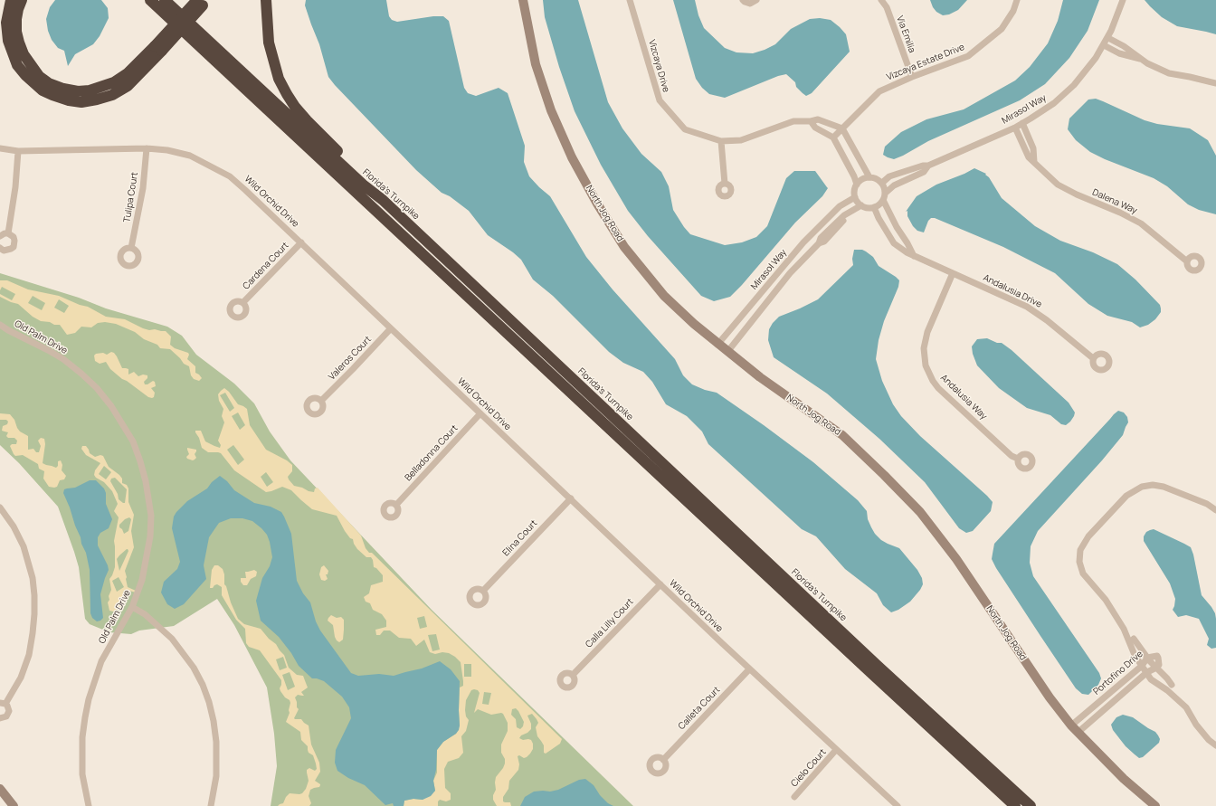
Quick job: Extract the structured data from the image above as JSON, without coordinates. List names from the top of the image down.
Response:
{
  "streets": {
    "highway": ["Florida's Turnpike"],
    "street": [
      "Via Emilia",
      "Vizcaya Estate Drive",
      "Vizcaya Drive",
      "Mirasol Way",
      "Tulipa Court",
      "Wild Orchid Drive",
      "Dalena Way",
      "North Jog Road",
      "Cardena Court",
      "Andalusia Drive",
      "Old Palm Drive",
      "Valeros Court",
      "Andalusia Way",
      "Belladonna Court",
      "Elina Court",
      "Calla Lilly Court",
      "Portofino Drive",
      "Calleta Court",
      "Cielo Court"
    ]
  },
  "crossings": [
    ["Via Emilia", "Vizcaya Estate Drive"],
    ["Vizcaya Estate Drive", "Vizcaya Drive"],
    ["Mirasol Way", "Dalena Way"],
    ["Mirasol Way", "North Jog Road"],
    ["Mirasol Way", "Andalusia Drive"],
    ["Tulipa Court", "Wild Orchid Drive"],
    ["Wild Orchid Drive", "Cardena Court"],
    ["Wild Orchid Drive", "Valeros Court"],
    ["Wild Orchid Drive", "Belladonna Court"],
    ["Wild Orchid Drive", "Elina Court"],
    ["Wild Orchid Drive", "Calla Lilly Court"],
    ["Wild Orchid Drive", "Calleta Court"],
    ["Wild Orchid Drive", "Cielo Court"],
    ["North Jog Road", "Portofino Drive"],
    ["Andalusia Drive", "Andalusia Way"]
  ]
}
